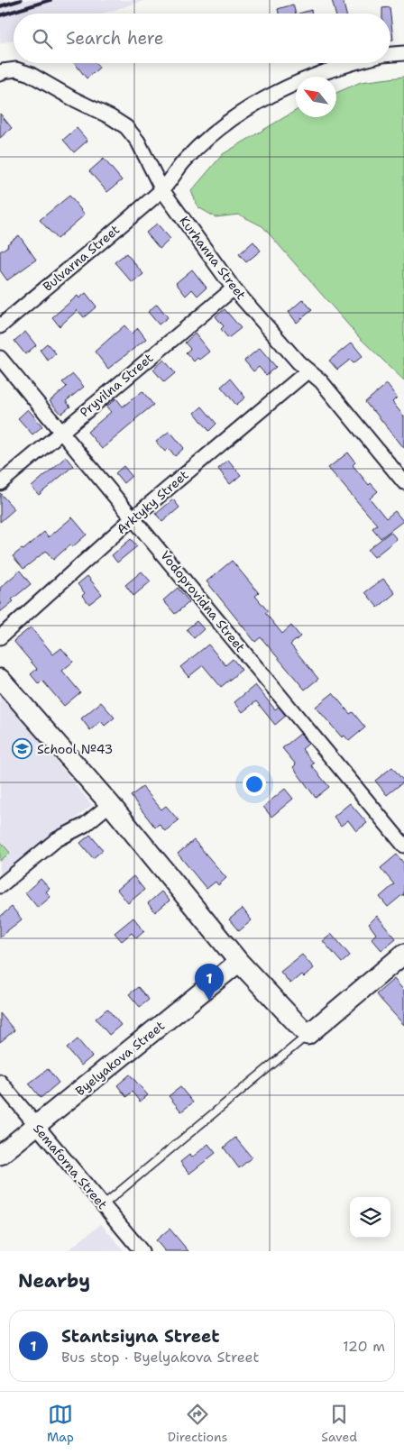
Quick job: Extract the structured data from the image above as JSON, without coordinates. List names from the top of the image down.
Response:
{
  "streets": {
    "street": [
      "Bulvarna Street",
      "Kurhanna Street",
      "Pryvilna Street",
      "Arktyky Street",
      "Vodoprovidna Street",
      "Byelyakova Street",
      "Semaforna Street"
    ]
  },
  "crossings": [
    ["Bulvarna Street", "Kurhanna Street"],
    ["Kurhanna Street", "Pryvilna Street"],
    ["Kurhanna Street", "Arktyky Street"],
    ["Pryvilna Street", "Vodoprovidna Street"],
    ["Arktyky Street", "Vodoprovidna Street"],
    ["Byelyakova Street", "Semaforna Street"]
  ],
  "places": {
    "school or university": ["School №43"]
  },
  "north": "top left",
  "page": {
    "search": "Search here",
    "pins": "1",
    "heading": "Nearby",
    "list": [
      {
        "mark": "1",
        "name": "Stantsiyna Street",
        "note": "Bus stop · Byelyakova Street",
        "value": "120 m"
      }
    ],
    "nav": ["Map", "Directions", "Saved"]
  }
}
